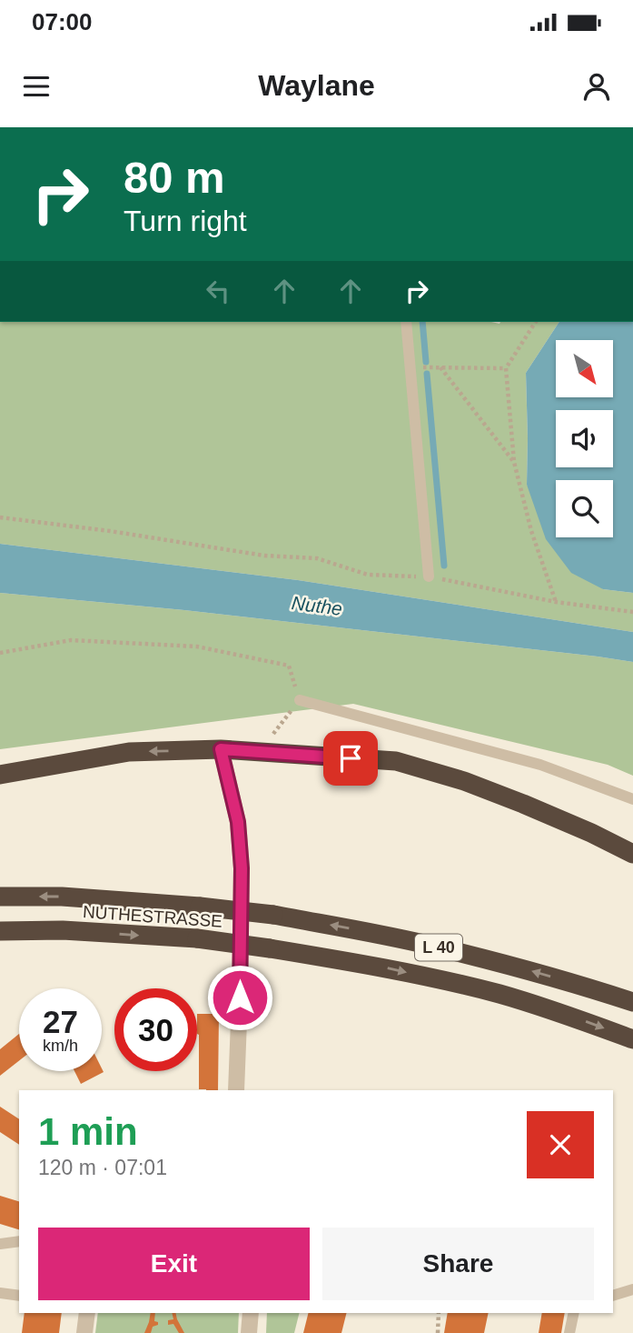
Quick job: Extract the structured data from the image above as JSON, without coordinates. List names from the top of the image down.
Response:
{
  "streets": {
    "highway": ["NUTHESTRASSE", "L 40"]
  },
  "water": ["Nuthe"],
  "north": "bottom right",
  "page": {
    "status": "07:00",
    "header": "Waylane",
    "turn": ["80 m", "Turn right"],
    "speed": "27 km/h",
    "limit": "30",
    "heading": ["1 min", "120 m · 07:01"],
    "buttons": ["Exit", "Share"]
  }
}
